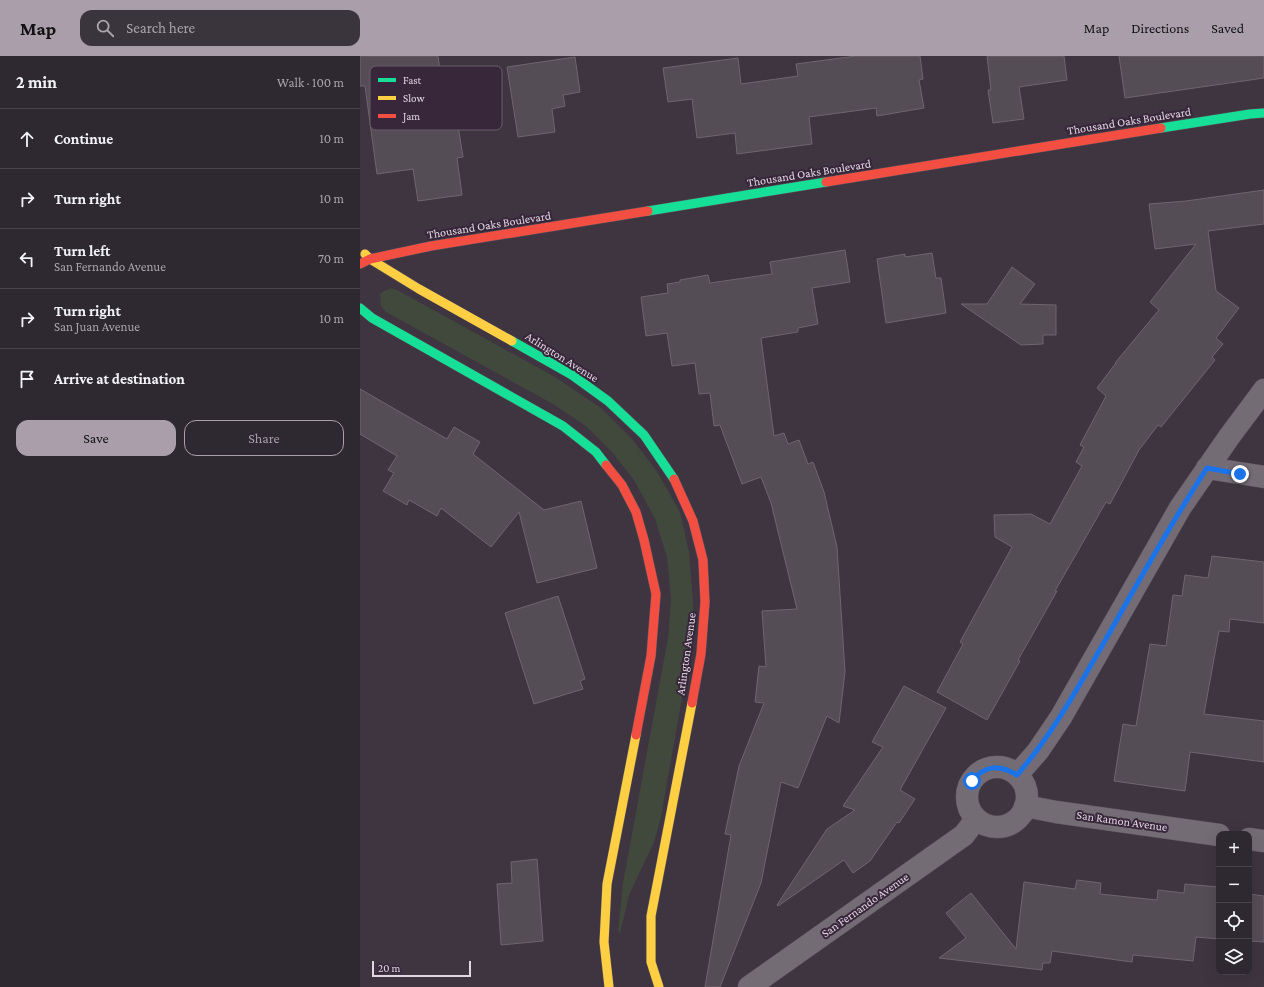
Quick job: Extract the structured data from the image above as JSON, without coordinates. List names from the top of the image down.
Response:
{
  "streets": {
    "main road": ["Thousand Oaks Boulevard", "Arlington Avenue"],
    "street": ["San Ramon Avenue", "San Fernando Avenue"]
  },
  "crossings": [
    ["Thousand Oaks Boulevard", "Arlington Avenue"],
    ["San Ramon Avenue", "San Fernando Avenue"]
  ],
  "legend": ["Fast", "Slow", "Jam"],
  "scale_bar": "20 m",
  "page": {
    "header": "Map",
    "search": "Search here",
    "nav": ["Map", "Directions", "Saved"],
    "heading": ["2 min", "Walk · 100 m"],
    "list": [
      ["Continue", "10 m"],
      ["Turn right", "10 m"],
      ["Turn left", "San Fernando Avenue", "70 m"],
      ["Turn right", "San Juan Avenue", "10 m"],
      "Arrive at destination"
    ],
    "buttons": ["Save", "Share"],
    "map_buttons": ["+", "−"],
    "scale": "20 m"
  }
}
